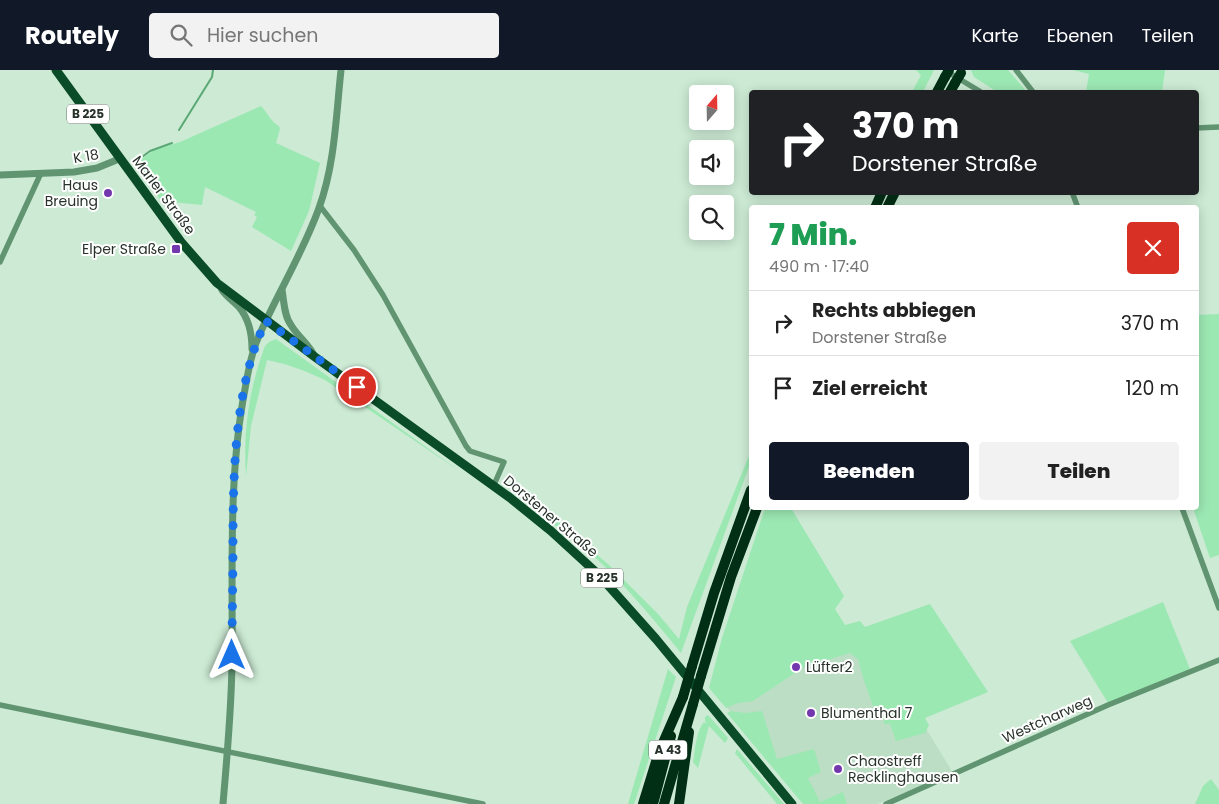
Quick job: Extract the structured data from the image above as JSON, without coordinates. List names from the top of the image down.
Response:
{
  "streets": {
    "highway": ["A 43"],
    "main road": ["B 225", "Marler Straße", "Dorstener Straße"],
    "street": ["K 18", "Westcharweg"]
  },
  "crossings": [
    ["K 18", "Marler Straße"],
    ["Marler Straße", "Dorstener Straße"]
  ],
  "places": {
    "other": [
      "Haus Breuing",
      "Lüfter2",
      "Blumenthal 7",
      "Chaostreff Recklinghausen"
    ],
    "transit": ["Elper Straße"]
  },
  "north": "top",
  "page": {
    "header": "Routely",
    "search": "Hier suchen",
    "nav": ["Karte", "Ebenen", "Teilen"],
    "turn": ["370 m", "Dorstener Straße"],
    "heading": ["7 Min.", "490 m · 17:40"],
    "list": [
      {
        "name": "Rechts abbiegen",
        "note": "Dorstener Straße",
        "value": "370 m"
      },
      {
        "name": "Ziel erreicht",
        "value": "120 m"
      }
    ],
    "buttons": ["Beenden", "Teilen"]
  }
}
